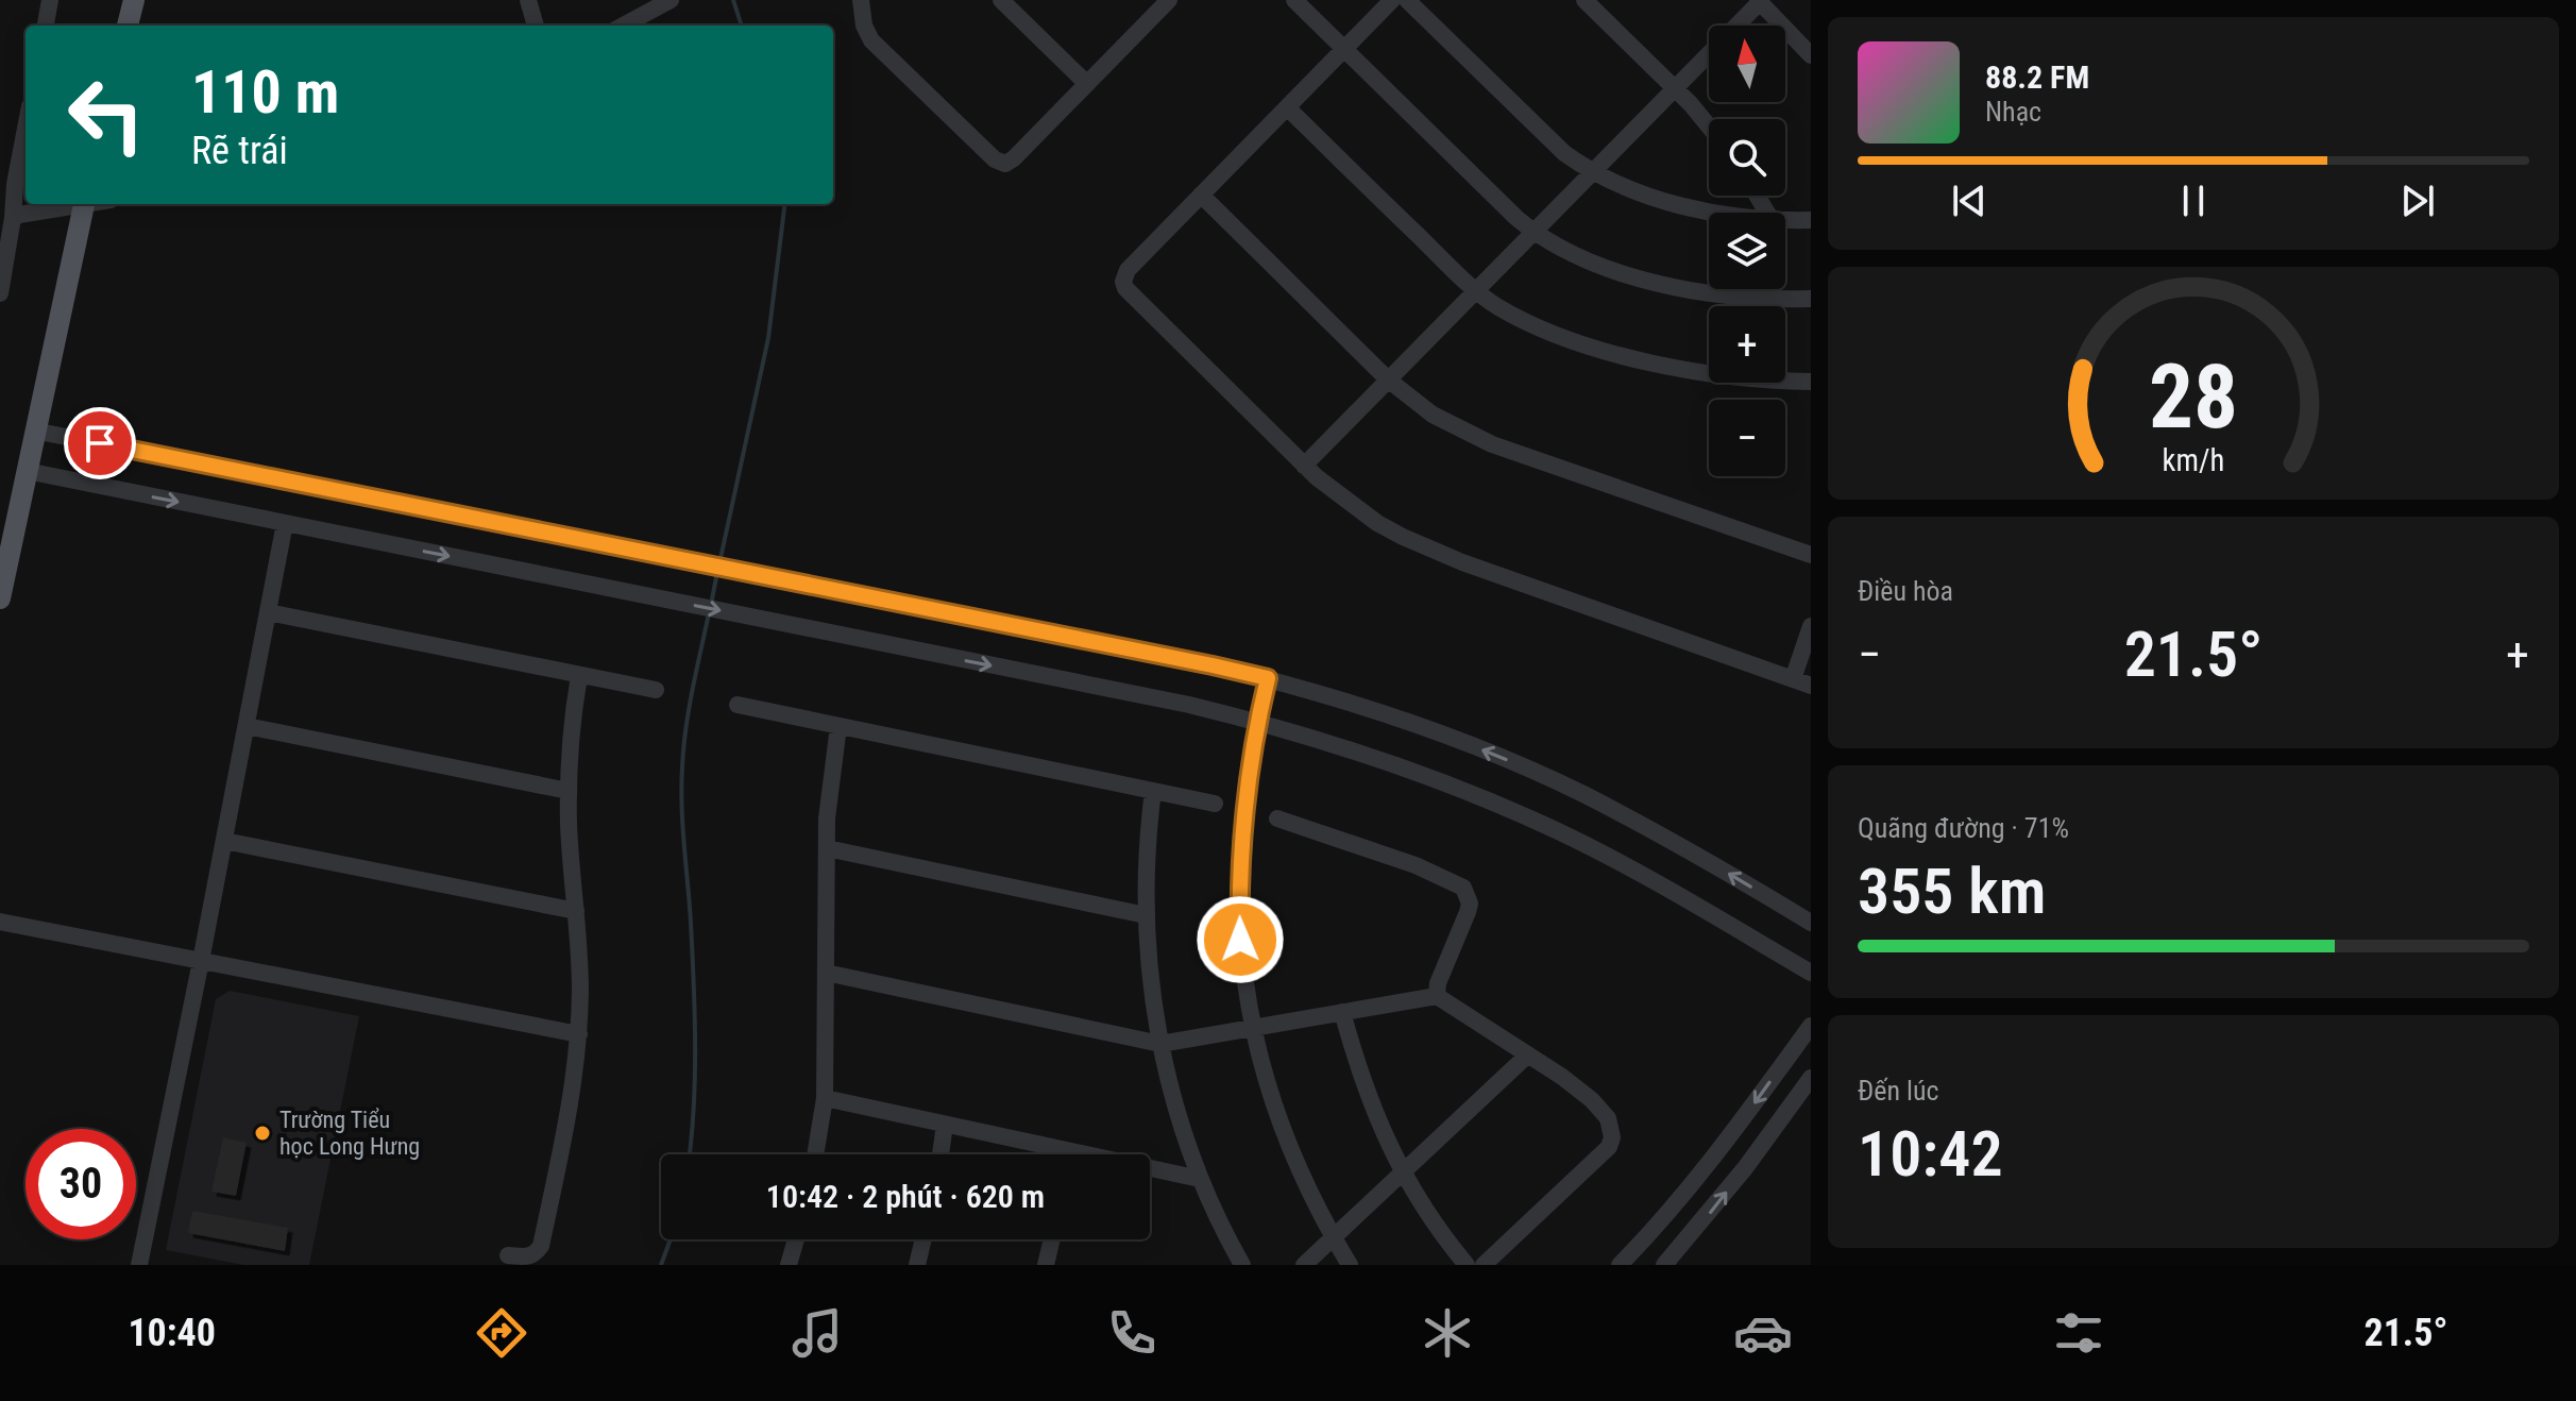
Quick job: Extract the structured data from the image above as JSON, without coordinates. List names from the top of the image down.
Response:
{
  "places": ["Trường Tiểu học Long Hưng"],
  "north": "top",
  "page": {
    "map_buttons": ["+", "−"],
    "turn": ["110 m", "Rẽ trái"],
    "song": ["88.2 FM", "Nhạc"],
    "tile": [
      "Điều hòa",
      ["Quãng đường · 71%", "355 km"],
      ["Đến lúc", "10:42"]
    ],
    "heat": ["−", "21.5°", "+"],
    "limit": "30",
    "trip": "10:42 · 2 phút · 620 m",
    "tabs": ["10:40", "21.5°"],
    "gauge": ["28", "km/h"]
  }
}
